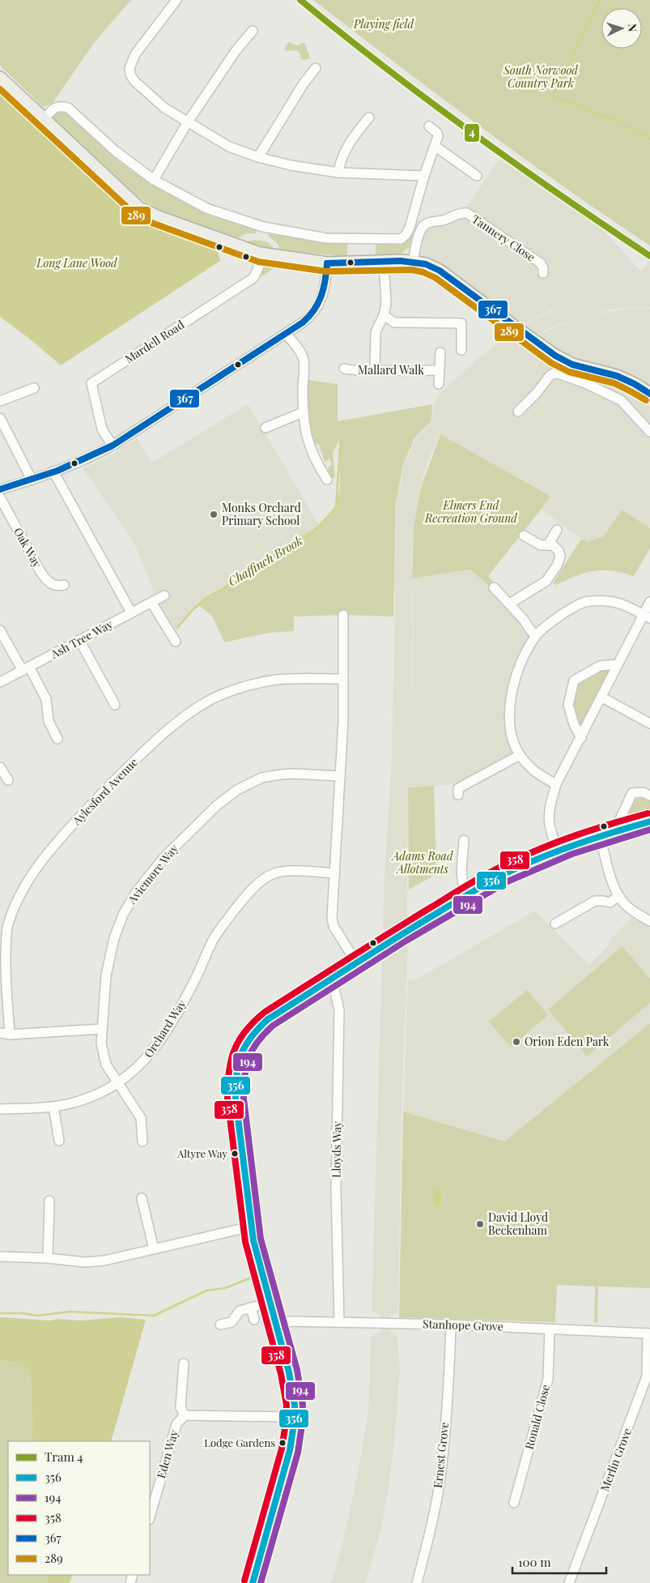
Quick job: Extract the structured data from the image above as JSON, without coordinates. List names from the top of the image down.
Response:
{
  "streets": {
    "street": [
      "Tannery Close",
      "Mardell Road",
      "Mallard Walk",
      "Oak Way",
      "Ash Tree Way",
      "Aylesford Avenue",
      "Aviemore Way",
      "Orchard Way",
      "Lloyds Way",
      "Stanhope Grove",
      "Ronald Close",
      "Eden Way",
      "Ernest Grove",
      "Merlin Grove"
    ]
  },
  "crossings": [
    ["Aviemore Way", "Orchard Way"],
    ["Lloyds Way", "Stanhope Grove"],
    ["Stanhope Grove", "Ronald Close"],
    ["Stanhope Grove", "Ernest Grove"],
    ["Stanhope Grove", "Merlin Grove"]
  ],
  "water": ["Chaffinch Brook"],
  "parks": [
    "Playing field",
    "South Norwood Country Park",
    "Long Lane Wood",
    "Elmers End Recreation Ground",
    "Adams Road Allotments"
  ],
  "places": [
    "Monks Orchard Primary School",
    "Orion Eden Park",
    "Altyre Way",
    "David Lloyd Beckenham",
    "Lodge Gardens"
  ],
  "lines": [
    "tram line 4",
    "transit line 289",
    "transit line 367",
    "transit line 358",
    "transit line 356",
    "transit line 194"
  ],
  "legend": [
    "Tram 4",
    "356",
    "194",
    "358",
    "367",
    "289"
  ],
  "scale_bar": "100 m",
  "north": "right"
}
